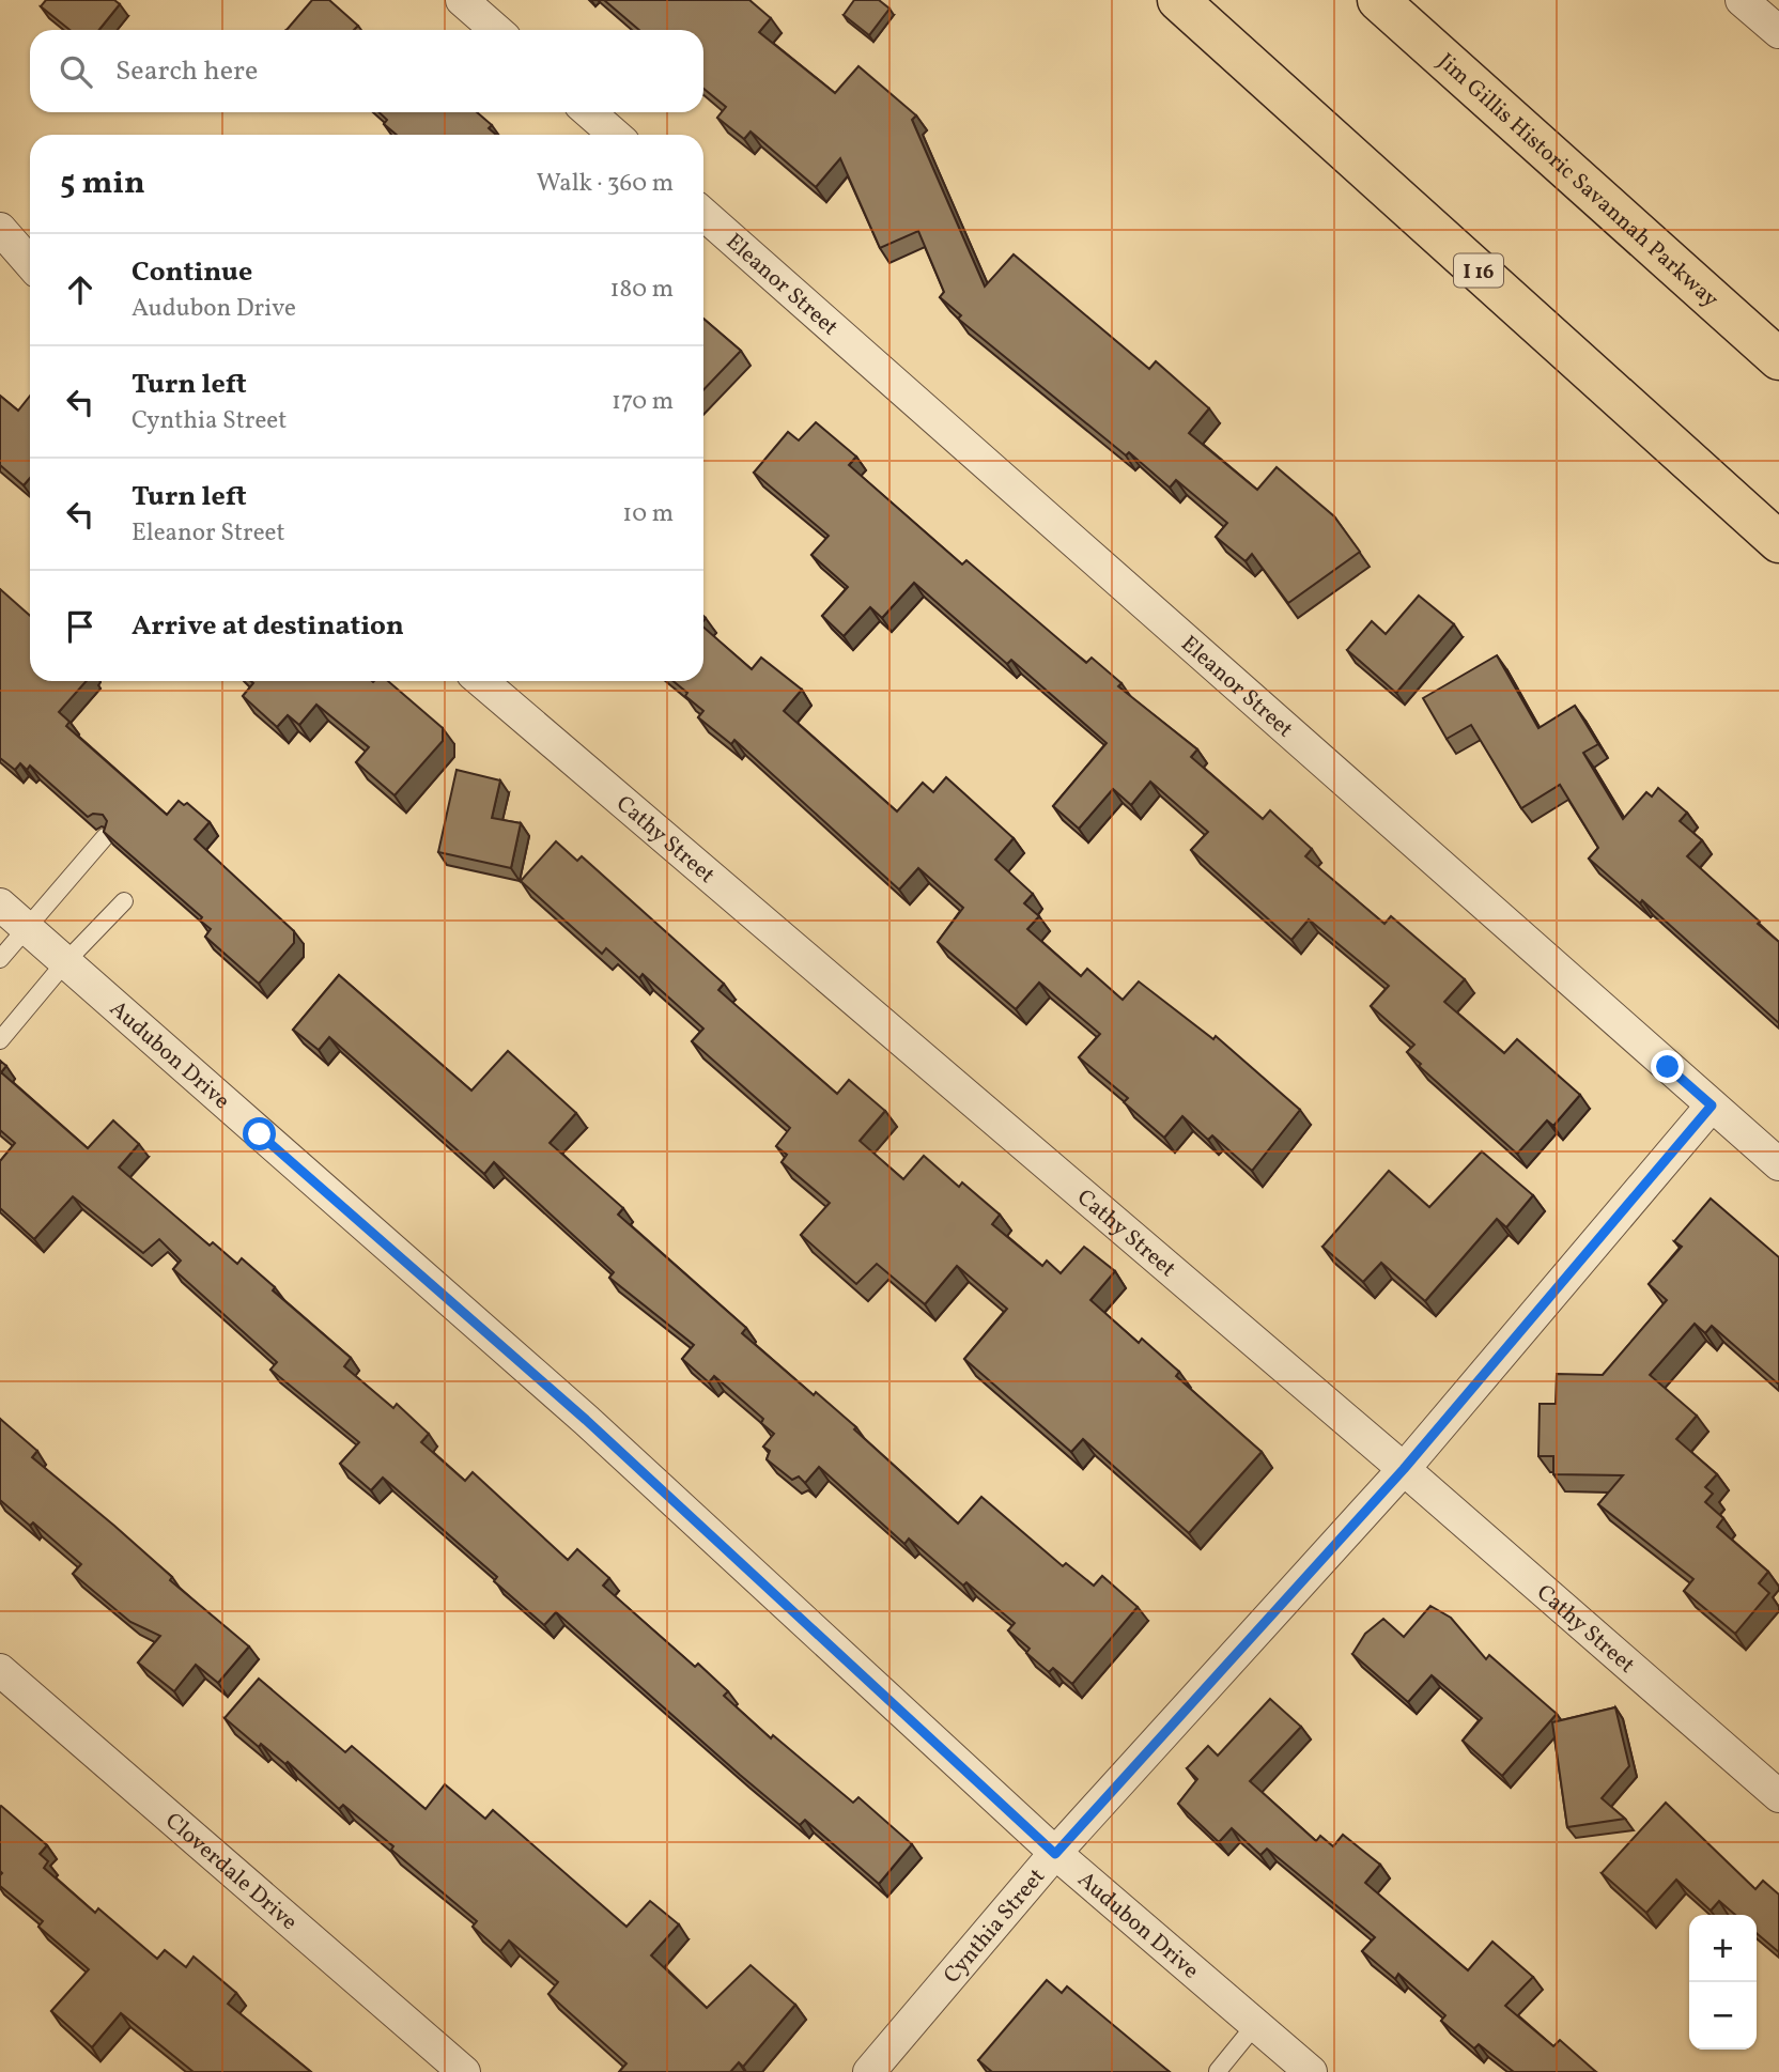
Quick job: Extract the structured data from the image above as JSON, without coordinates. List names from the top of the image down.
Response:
{
  "streets": {
    "highway": ["Jim Gillis Historic Savannah Parkway", "I 16"],
    "street": [
      "Eleanor Street",
      "Cathy Street",
      "Audubon Drive",
      "Cloverdale Drive",
      "Cynthia Street"
    ]
  },
  "crossings": [
    ["Eleanor Street", "Cynthia Street"],
    ["Cathy Street", "Cynthia Street"],
    ["Audubon Drive", "Cynthia Street"]
  ],
  "page": {
    "search": "Search here",
    "heading": ["5 min", "Walk · 360 m"],
    "list": [
      ["Continue", "Audubon Drive", "180 m"],
      ["Turn left", "Cynthia Street", "170 m"],
      ["Turn left", "Eleanor Street", "10 m"],
      "Arrive at destination"
    ],
    "map_buttons": ["+", "−"]
  }
}
